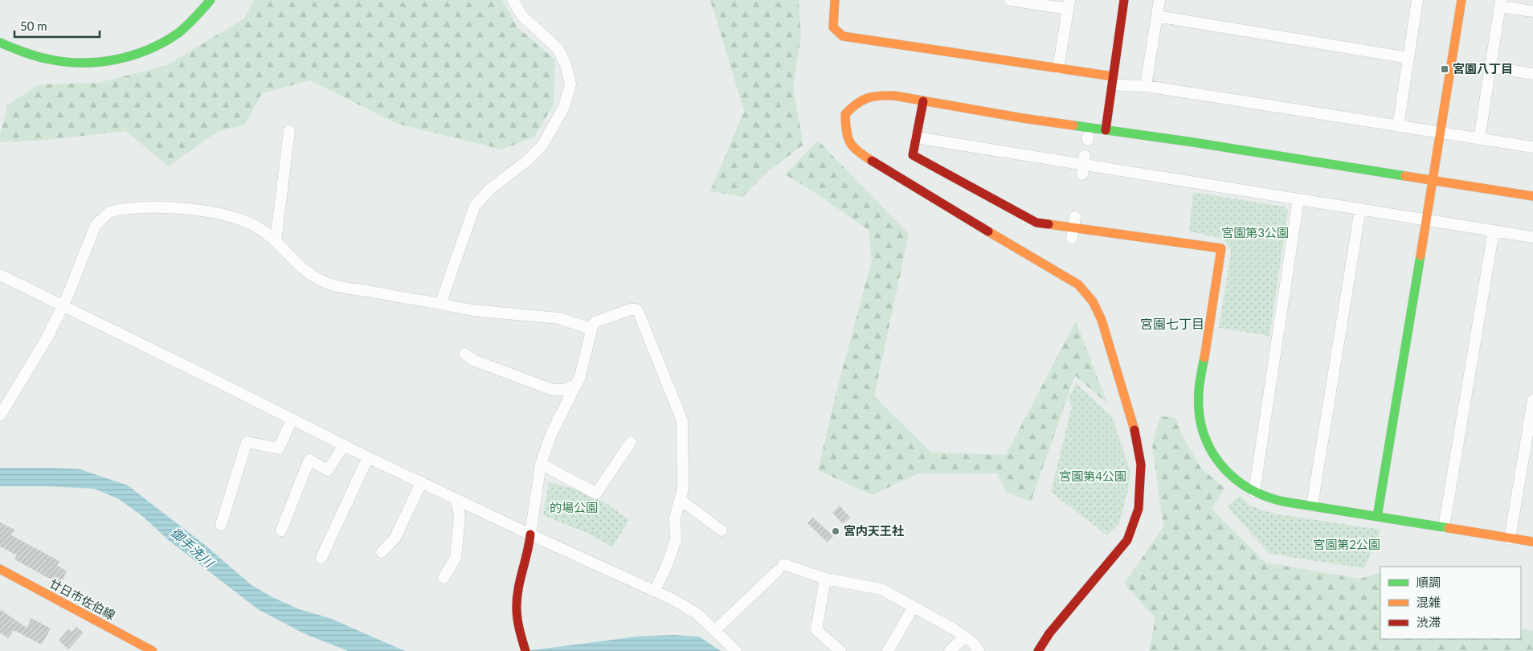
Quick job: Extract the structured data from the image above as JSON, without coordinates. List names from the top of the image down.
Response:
{
  "streets": {
    "street": ["廿日市佐伯線"]
  },
  "districts": ["宮園七丁目"],
  "water": ["御手洗川"],
  "parks": [
    "宮園第3公園",
    "宮園第4公園",
    "的場公園",
    "宮園第2公園"
  ],
  "places": {
    "transit": ["宮園八丁目"],
    "other": ["宮内天王社"]
  },
  "legend": ["順調", "混雑", "渋滞"],
  "scale_bar": "50 m"
}
